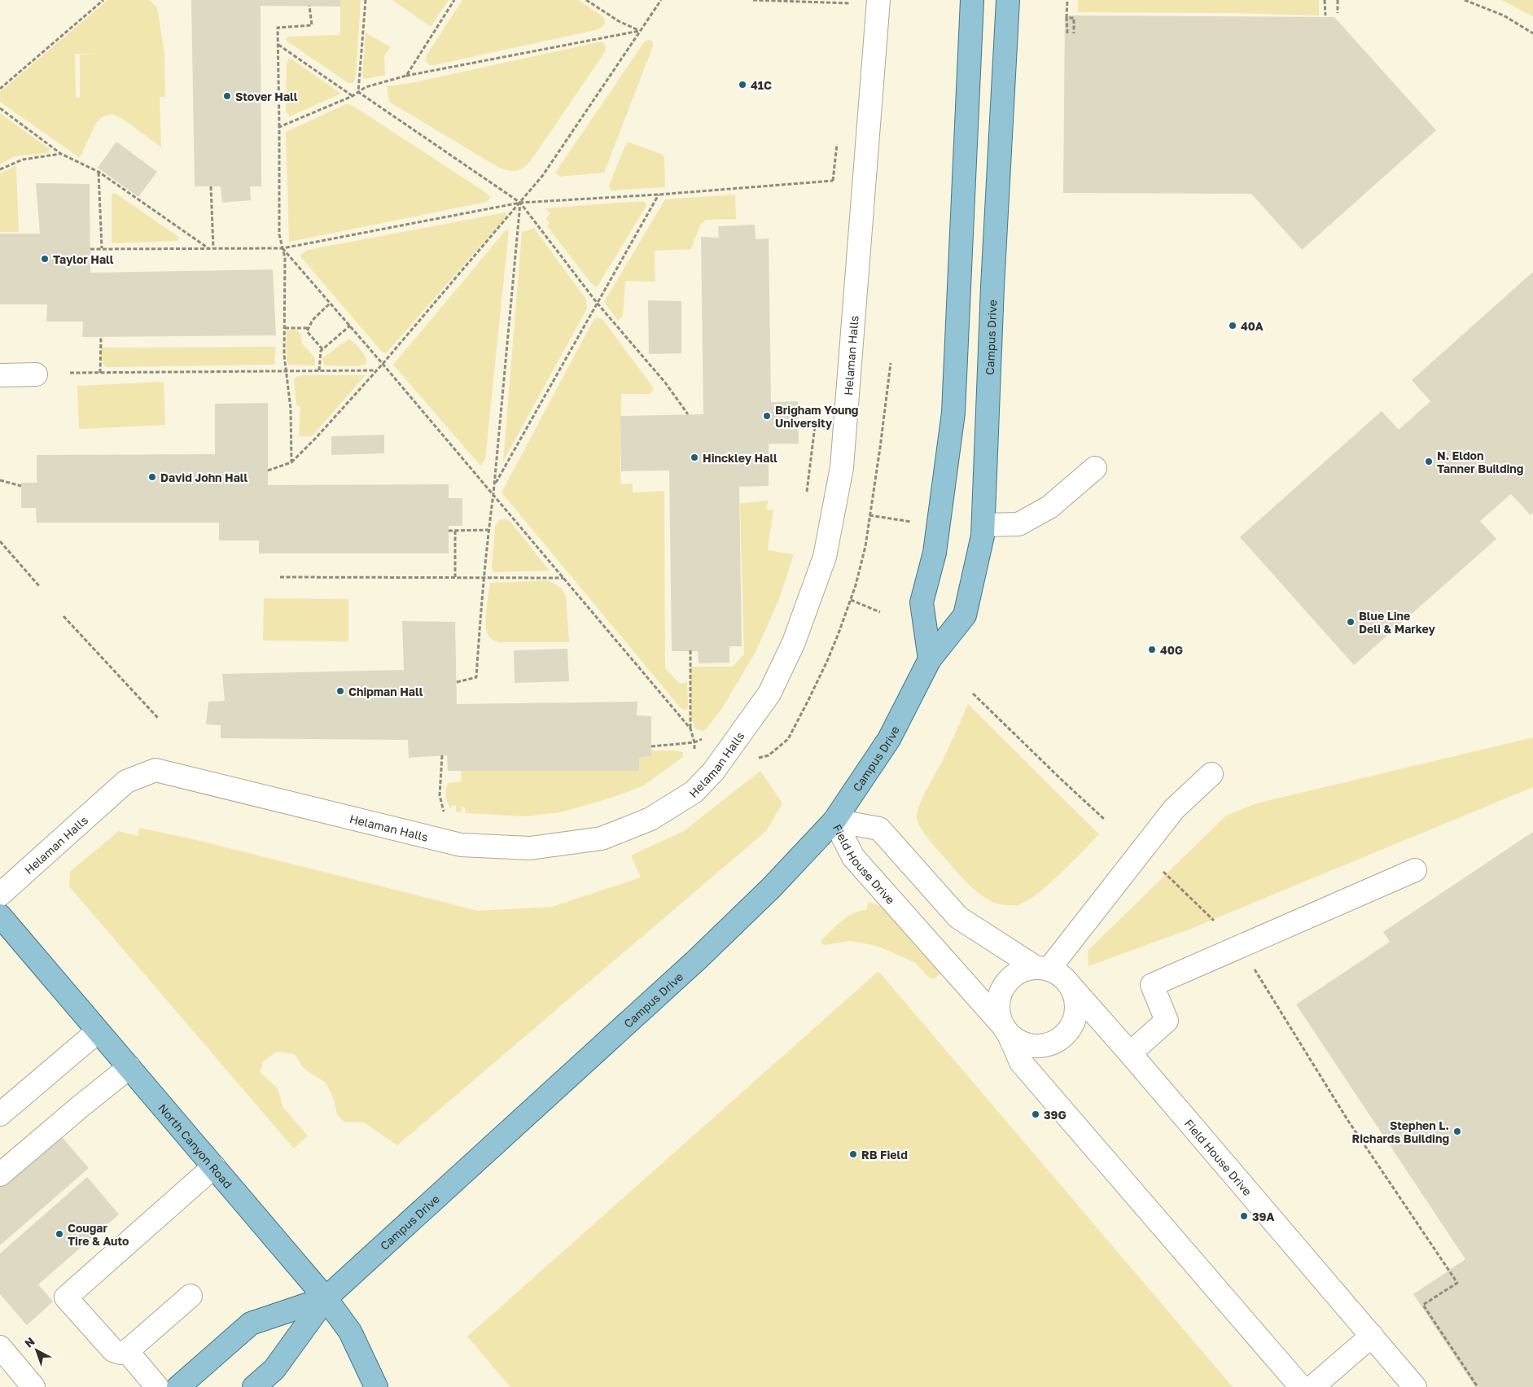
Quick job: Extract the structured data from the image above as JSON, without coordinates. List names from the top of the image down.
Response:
{
  "streets": {
    "main road": ["Campus Drive", "North Canyon Road"],
    "lane": ["Helaman Halls", "Field House Drive"]
  },
  "crossings": [
    ["Campus Drive", "Field House Drive"],
    ["Campus Drive", "North Canyon Road"]
  ],
  "places": [
    "41C",
    "Stover Hall",
    "Taylor Hall",
    "40A",
    "Brigham Young University",
    "Hinckley Hall",
    "N. Eldon Tanner Building",
    "David John Hall",
    "Blue Line Deli & Markey",
    "40G",
    "Chipman Hall",
    "39G",
    "Stephen L. Richards Building",
    "RB Field",
    "39A",
    "Cougar Tire & Auto"
  ],
  "north": "top left"
}
